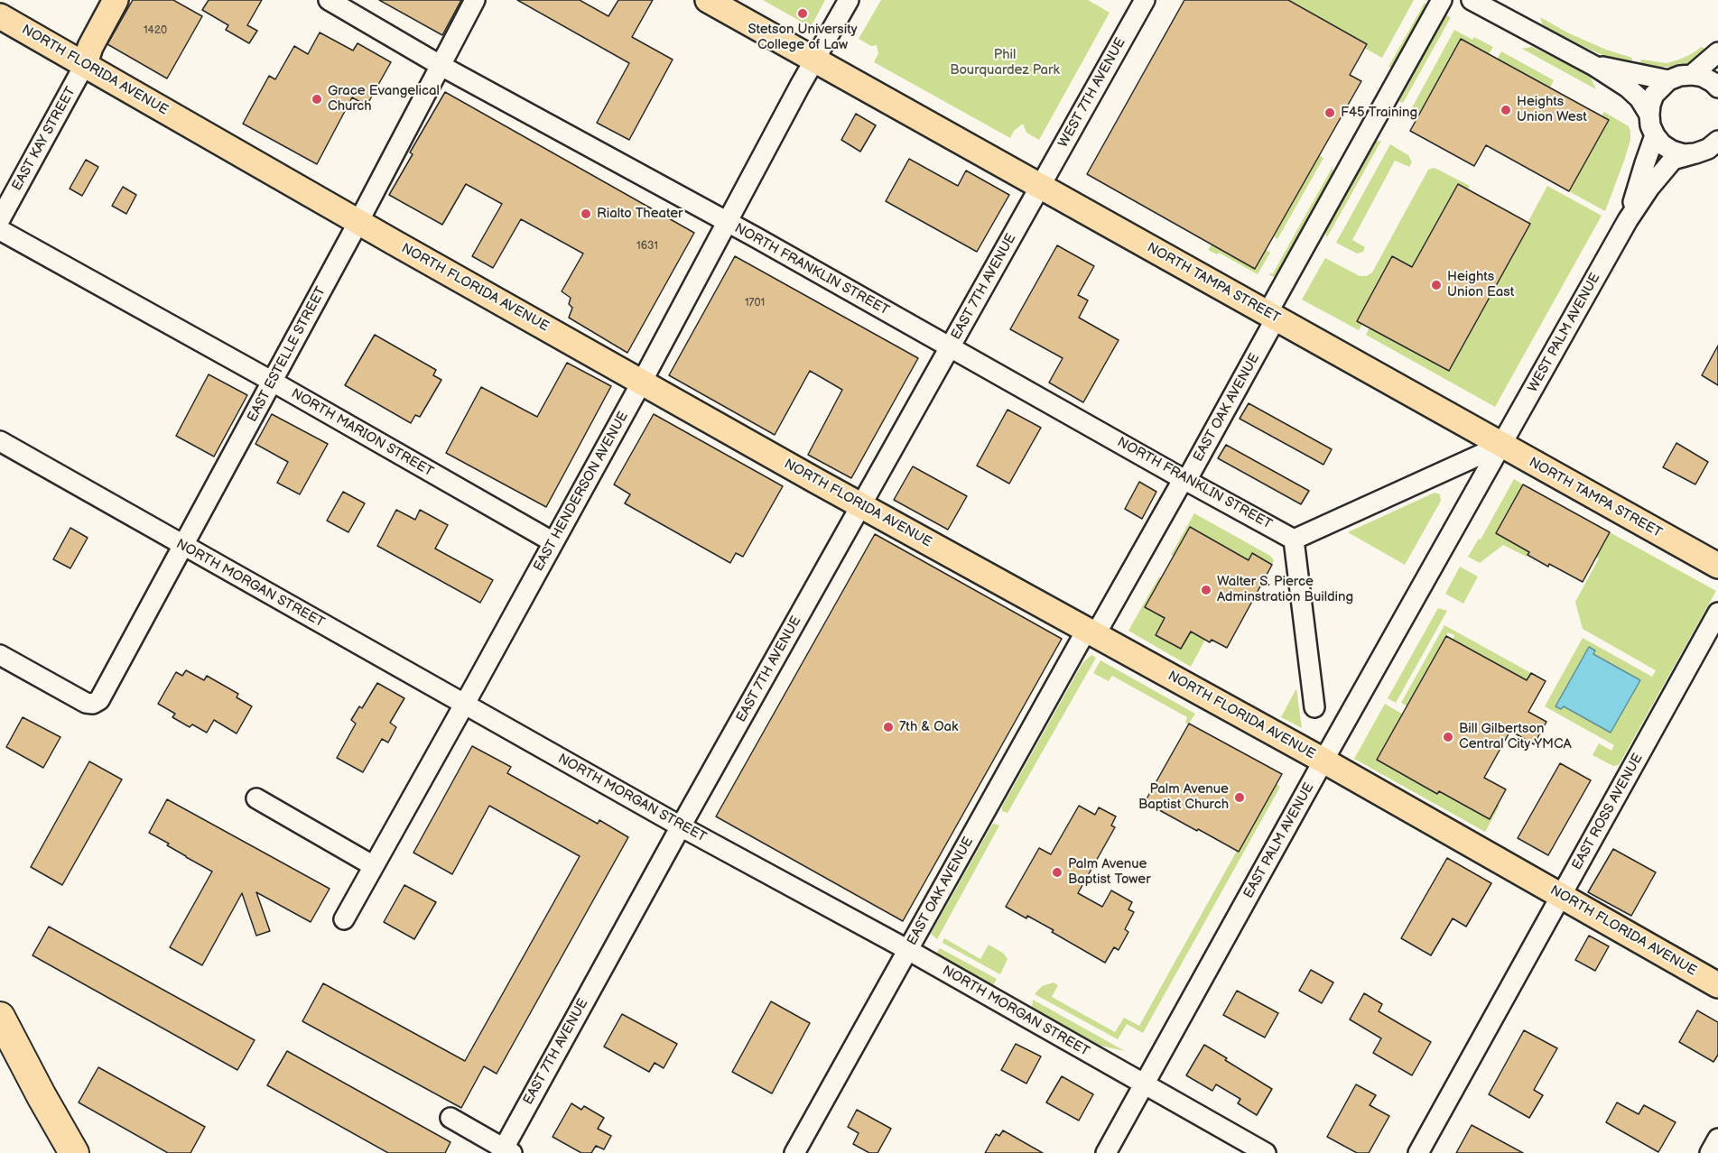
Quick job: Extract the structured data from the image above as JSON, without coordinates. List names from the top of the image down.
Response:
{
  "streets": {
    "main road": ["NORTH FLORIDA AVENUE", "EAST KAY STREET", "NORTH TAMPA STREET"],
    "street": [
      "WEST 7TH AVENUE",
      "NORTH FRANKLIN STREET",
      "EAST 7TH AVENUE",
      "WEST PALM AVENUE",
      "EAST ESTELLE STREET",
      "EAST OAK AVENUE",
      "NORTH MARION STREET",
      "EAST HENDERSON AVENUE",
      "NORTH MORGAN STREET",
      "EAST ROSS AVENUE",
      "EAST PALM AVENUE"
    ]
  },
  "crossings": [
    ["NORTH FLORIDA AVENUE", "EAST KAY STREET"],
    ["NORTH FLORIDA AVENUE", "EAST 7TH AVENUE"],
    ["NORTH FLORIDA AVENUE", "EAST ESTELLE STREET"],
    ["NORTH FLORIDA AVENUE", "EAST OAK AVENUE"],
    ["NORTH FLORIDA AVENUE", "EAST HENDERSON AVENUE"],
    ["NORTH FLORIDA AVENUE", "EAST ROSS AVENUE"],
    ["NORTH FLORIDA AVENUE", "EAST PALM AVENUE"],
    ["WEST 7TH AVENUE", "NORTH TAMPA STREET"],
    ["WEST 7TH AVENUE", "EAST 7TH AVENUE"],
    ["NORTH FRANKLIN STREET", "EAST 7TH AVENUE"],
    ["NORTH FRANKLIN STREET", "EAST ESTELLE STREET"],
    ["NORTH FRANKLIN STREET", "EAST OAK AVENUE"],
    ["NORTH FRANKLIN STREET", "EAST HENDERSON AVENUE"],
    ["NORTH TAMPA STREET", "EAST 7TH AVENUE"],
    ["NORTH TAMPA STREET", "WEST PALM AVENUE"],
    ["NORTH TAMPA STREET", "EAST OAK AVENUE"],
    ["NORTH TAMPA STREET", "EAST HENDERSON AVENUE"],
    ["NORTH TAMPA STREET", "EAST PALM AVENUE"],
    ["EAST 7TH AVENUE", "NORTH MORGAN STREET"],
    ["WEST PALM AVENUE", "EAST PALM AVENUE"],
    ["EAST ESTELLE STREET", "NORTH MARION STREET"],
    ["EAST ESTELLE STREET", "NORTH MORGAN STREET"],
    ["EAST OAK AVENUE", "NORTH MORGAN STREET"],
    ["NORTH MARION STREET", "EAST HENDERSON AVENUE"],
    ["EAST HENDERSON AVENUE", "NORTH MORGAN STREET"],
    ["NORTH MORGAN STREET", "EAST PALM AVENUE"]
  ],
  "parks": ["Phil Bourquardez Park"],
  "places": [
    "Stetson University College of Law",
    "Grace Evangelical Church",
    "Heights Union West",
    "F45 Training",
    "Rialto Theater",
    "Heights Union East",
    "Walter S. Pierce Adminstration Building",
    "7th & Oak",
    "Bill Gilbertson Central City YMCA",
    "Palm Avenue Baptist Church",
    "Palm Avenue Baptist Tower"
  ],
  "house_numbers": ["1420", "1631", "1701"]
}
